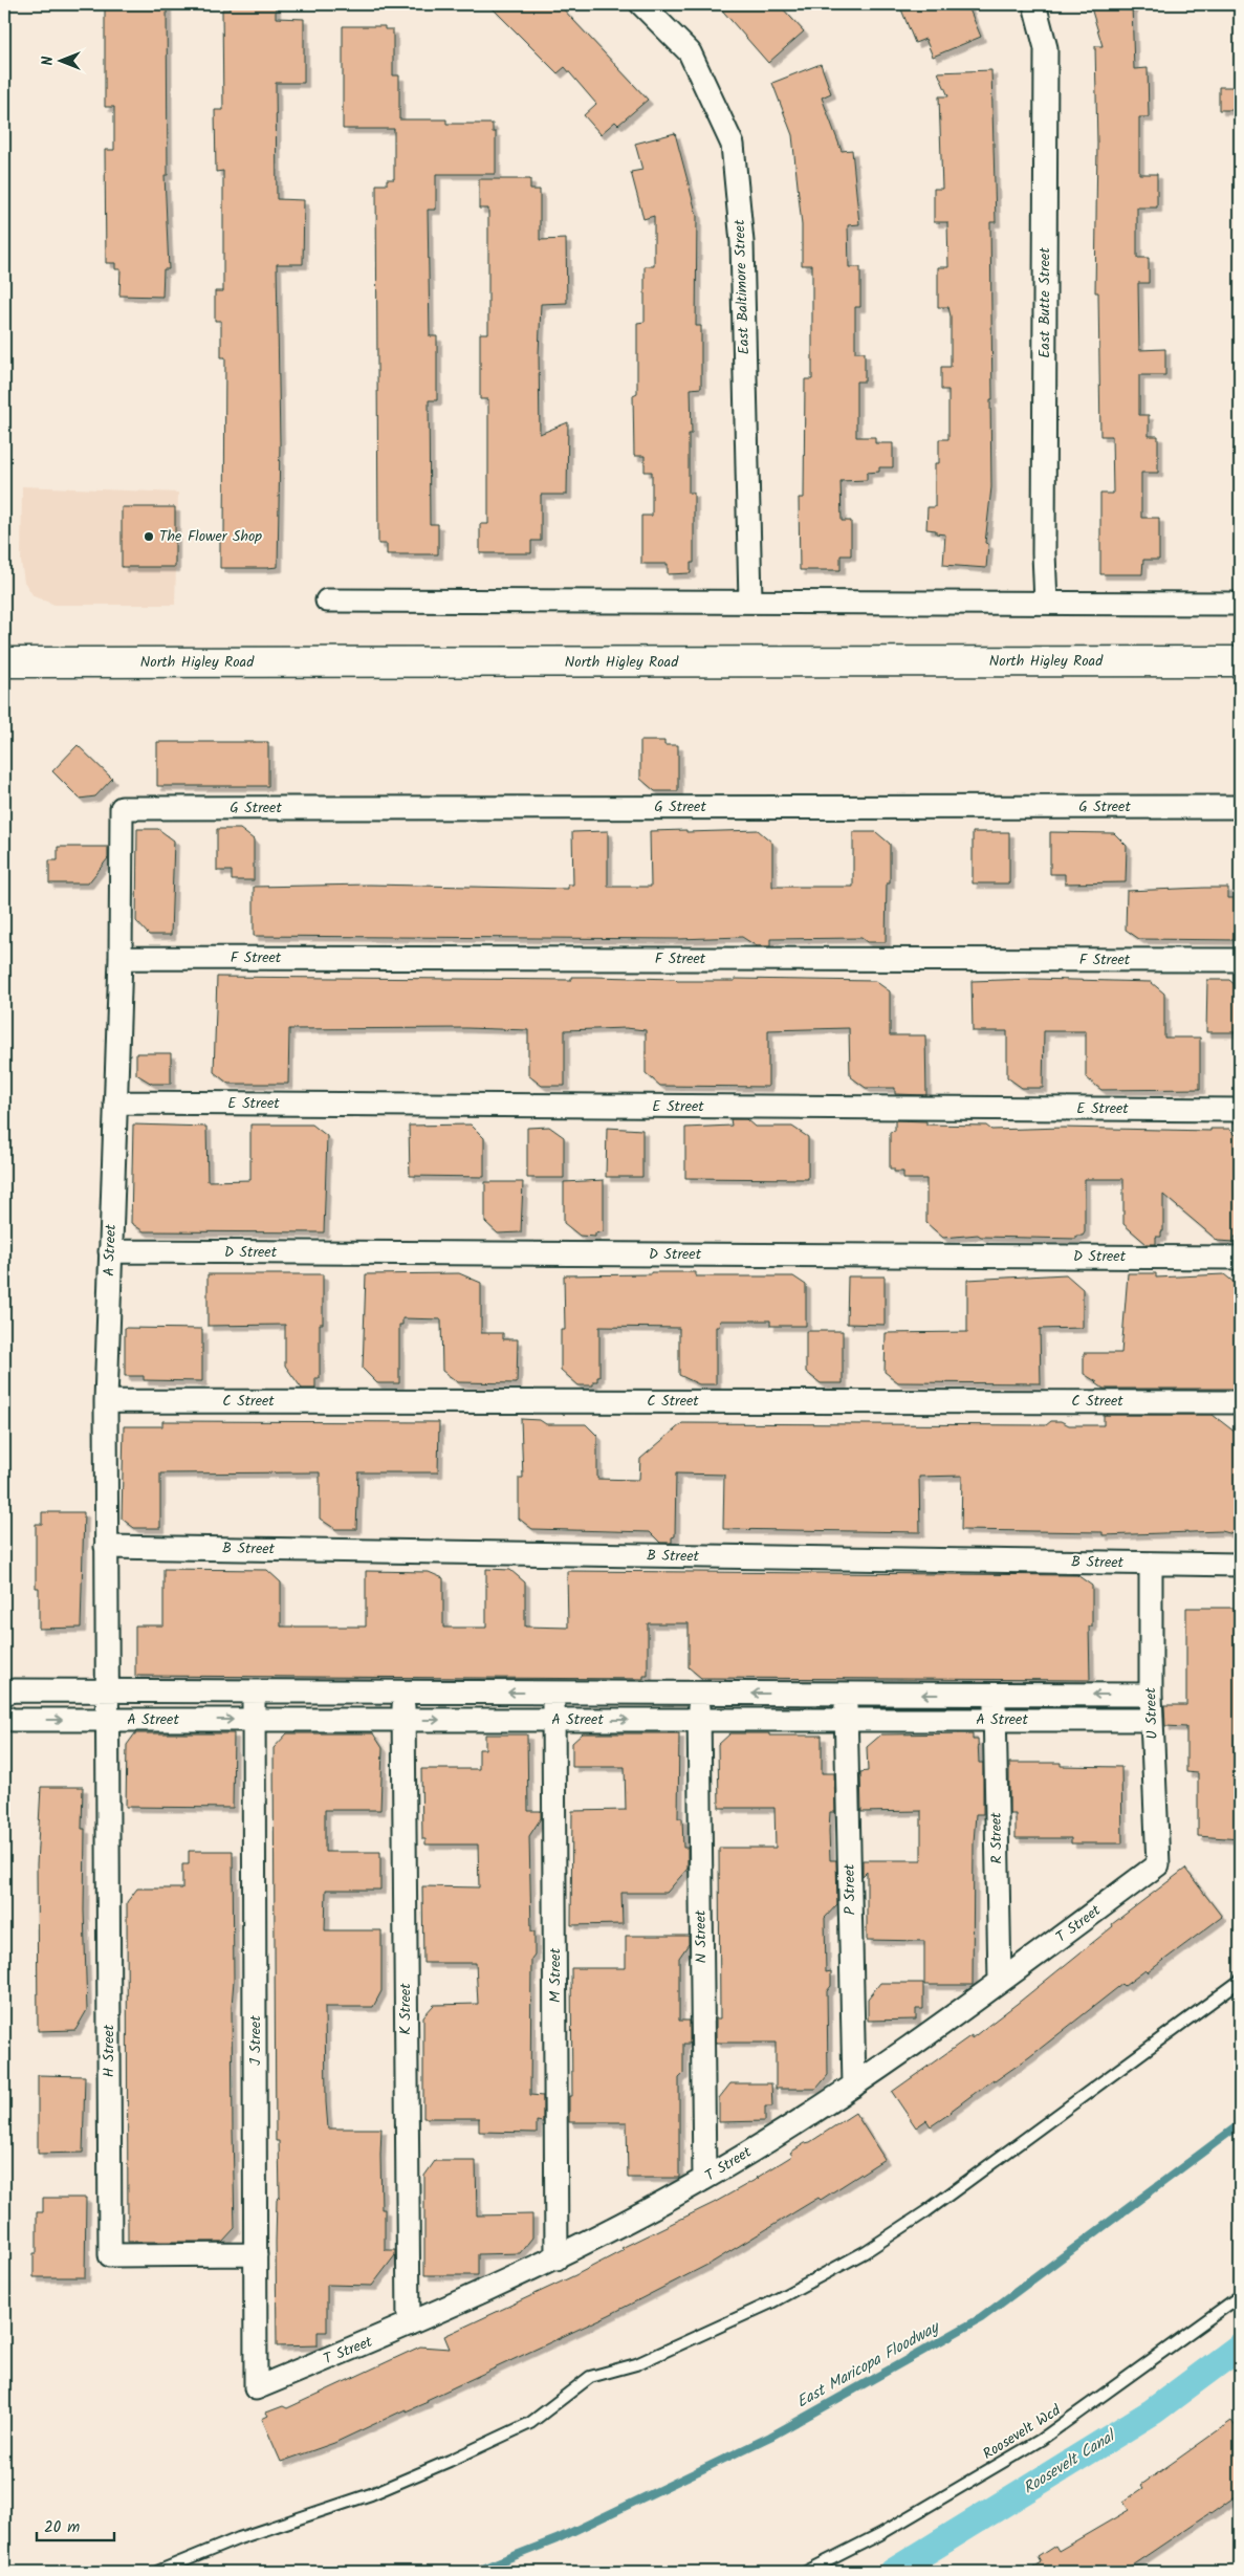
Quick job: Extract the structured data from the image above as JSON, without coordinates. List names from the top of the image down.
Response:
{
  "streets": {
    "main road": ["North Higley Road"],
    "street": [
      "East Baltimore Street",
      "East Butte Street",
      "G Street",
      "F Street",
      "E Street",
      "A Street",
      "D Street",
      "C Street",
      "B Street",
      "U Street",
      "R Street",
      "P Street",
      "T Street",
      "N Street",
      "M Street",
      "K Street",
      "J Street",
      "H Street"
    ],
    "lane": ["Roosevelt Wcd"]
  },
  "crossings": [
    ["G Street", "A Street"],
    ["F Street", "A Street"],
    ["E Street", "A Street"],
    ["A Street", "D Street"],
    ["A Street", "C Street"],
    ["A Street", "B Street"],
    ["A Street", "U Street"],
    ["A Street", "R Street"],
    ["A Street", "P Street"],
    ["A Street", "N Street"],
    ["A Street", "M Street"],
    ["A Street", "K Street"],
    ["A Street", "J Street"],
    ["A Street", "H Street"],
    ["B Street", "U Street"],
    ["U Street", "T Street"],
    ["R Street", "T Street"],
    ["P Street", "T Street"],
    ["T Street", "N Street"],
    ["T Street", "M Street"],
    ["T Street", "K Street"],
    ["T Street", "J Street"],
    ["J Street", "H Street"]
  ],
  "water": ["East Maricopa Floodway", "Roosevelt Canal"],
  "places": ["The Flower Shop"],
  "scale_bar": "20 m",
  "north": "left"
}
